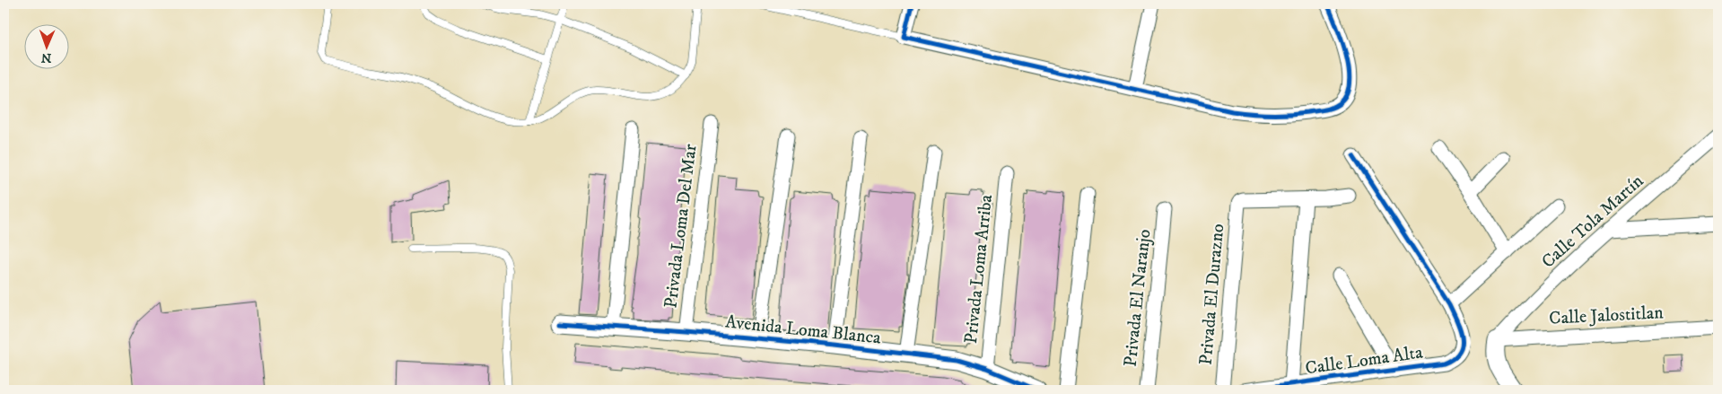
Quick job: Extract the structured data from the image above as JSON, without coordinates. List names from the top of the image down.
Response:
{
  "streets": {
    "street": [
      "Calle Tola Martín",
      "Privada Loma Del Mar",
      "Privada Loma Arriba",
      "Privada El Durazno",
      "Privada El Naranjo",
      "Calle Jalostitlan",
      "Avenida Loma Blanca",
      "Calle Loma Alta"
    ]
  },
  "crossings": [
    ["Calle Tola Martín", "Calle Jalostitlan"],
    ["Privada Loma Del Mar", "Avenida Loma Blanca"],
    ["Privada Loma Arriba", "Avenida Loma Blanca"]
  ],
  "north": "bottom"
}
